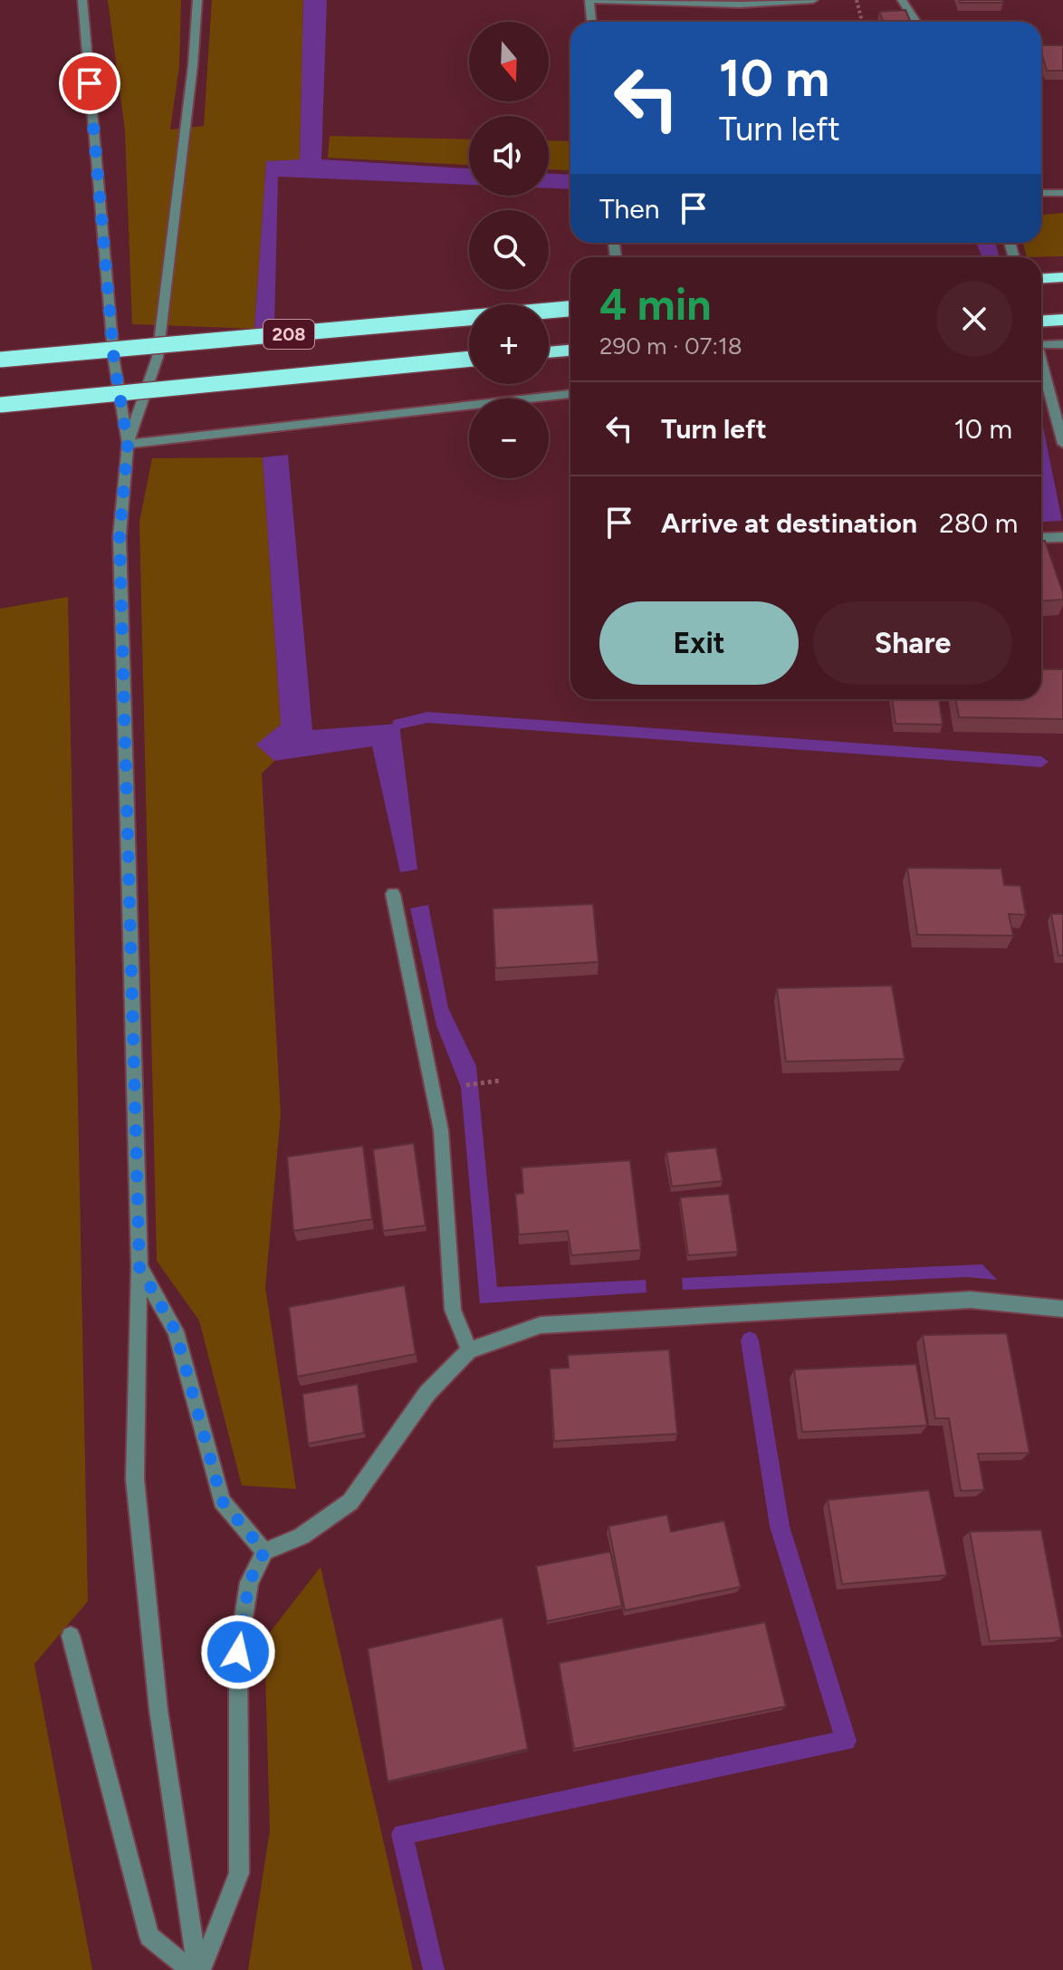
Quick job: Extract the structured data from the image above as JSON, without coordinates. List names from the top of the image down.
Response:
{
  "streets": {
    "highway": ["208"]
  },
  "north": "bottom",
  "page": {
    "map_buttons": ["+", "−"],
    "turn": ["10 m", "Turn left"],
    "then": "Then",
    "heading": ["4 min", "290 m · 07:18"],
    "list": [
      {
        "name": "Turn left",
        "value": "10 m"
      },
      {
        "name": "Arrive at destination",
        "value": "280 m"
      }
    ],
    "buttons": ["Exit", "Share"]
  }
}
